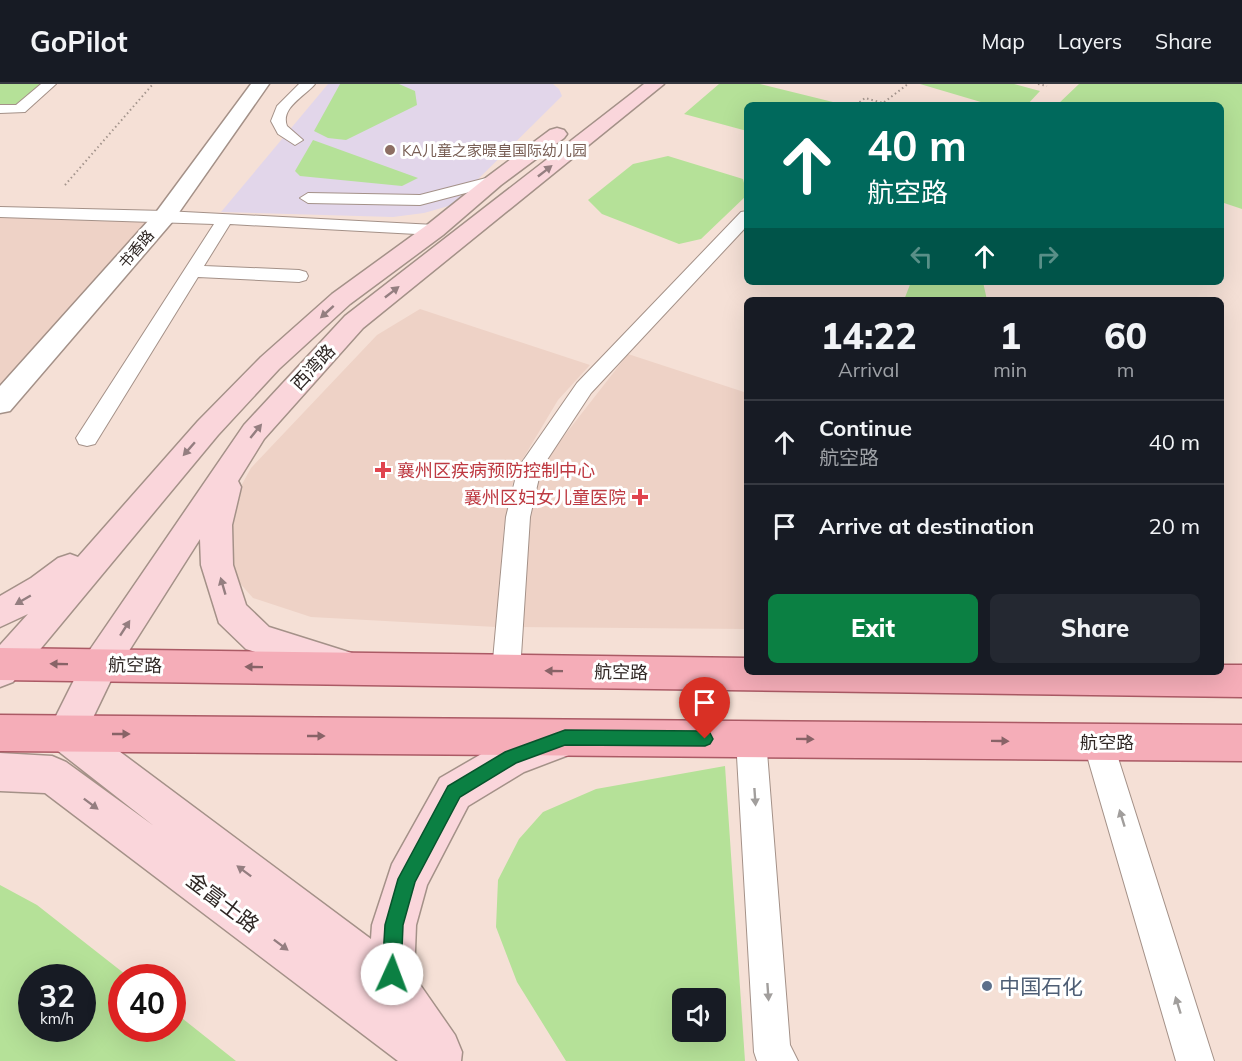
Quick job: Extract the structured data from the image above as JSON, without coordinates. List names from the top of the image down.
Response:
{
  "streets": {
    "main road": ["西湾路", "航空路", "金富士路"],
    "street": ["书香路"]
  },
  "crossings": [
    ["西湾路", "航空路"]
  ],
  "places": {
    "other": ["KA儿童之家暻皇国际幼儿园", "中国石化"],
    "health": ["襄州区疾病预防控制中心", "襄州区妇女儿童医院"]
  },
  "page": {
    "header": "GoPilot",
    "nav": ["Map", "Layers", "Share"],
    "turn": ["40 m", "航空路"],
    "eta": [
      "14:22",
      "Arrival",
      "1",
      "min",
      "60",
      "m"
    ],
    "list": [
      {
        "name": "Continue",
        "note": "航空路",
        "value": "40 m"
      },
      {
        "name": "Arrive at destination",
        "value": "20 m"
      }
    ],
    "buttons": ["Exit", "Share"],
    "speed": "32 km/h",
    "limit": "40"
  }
}
